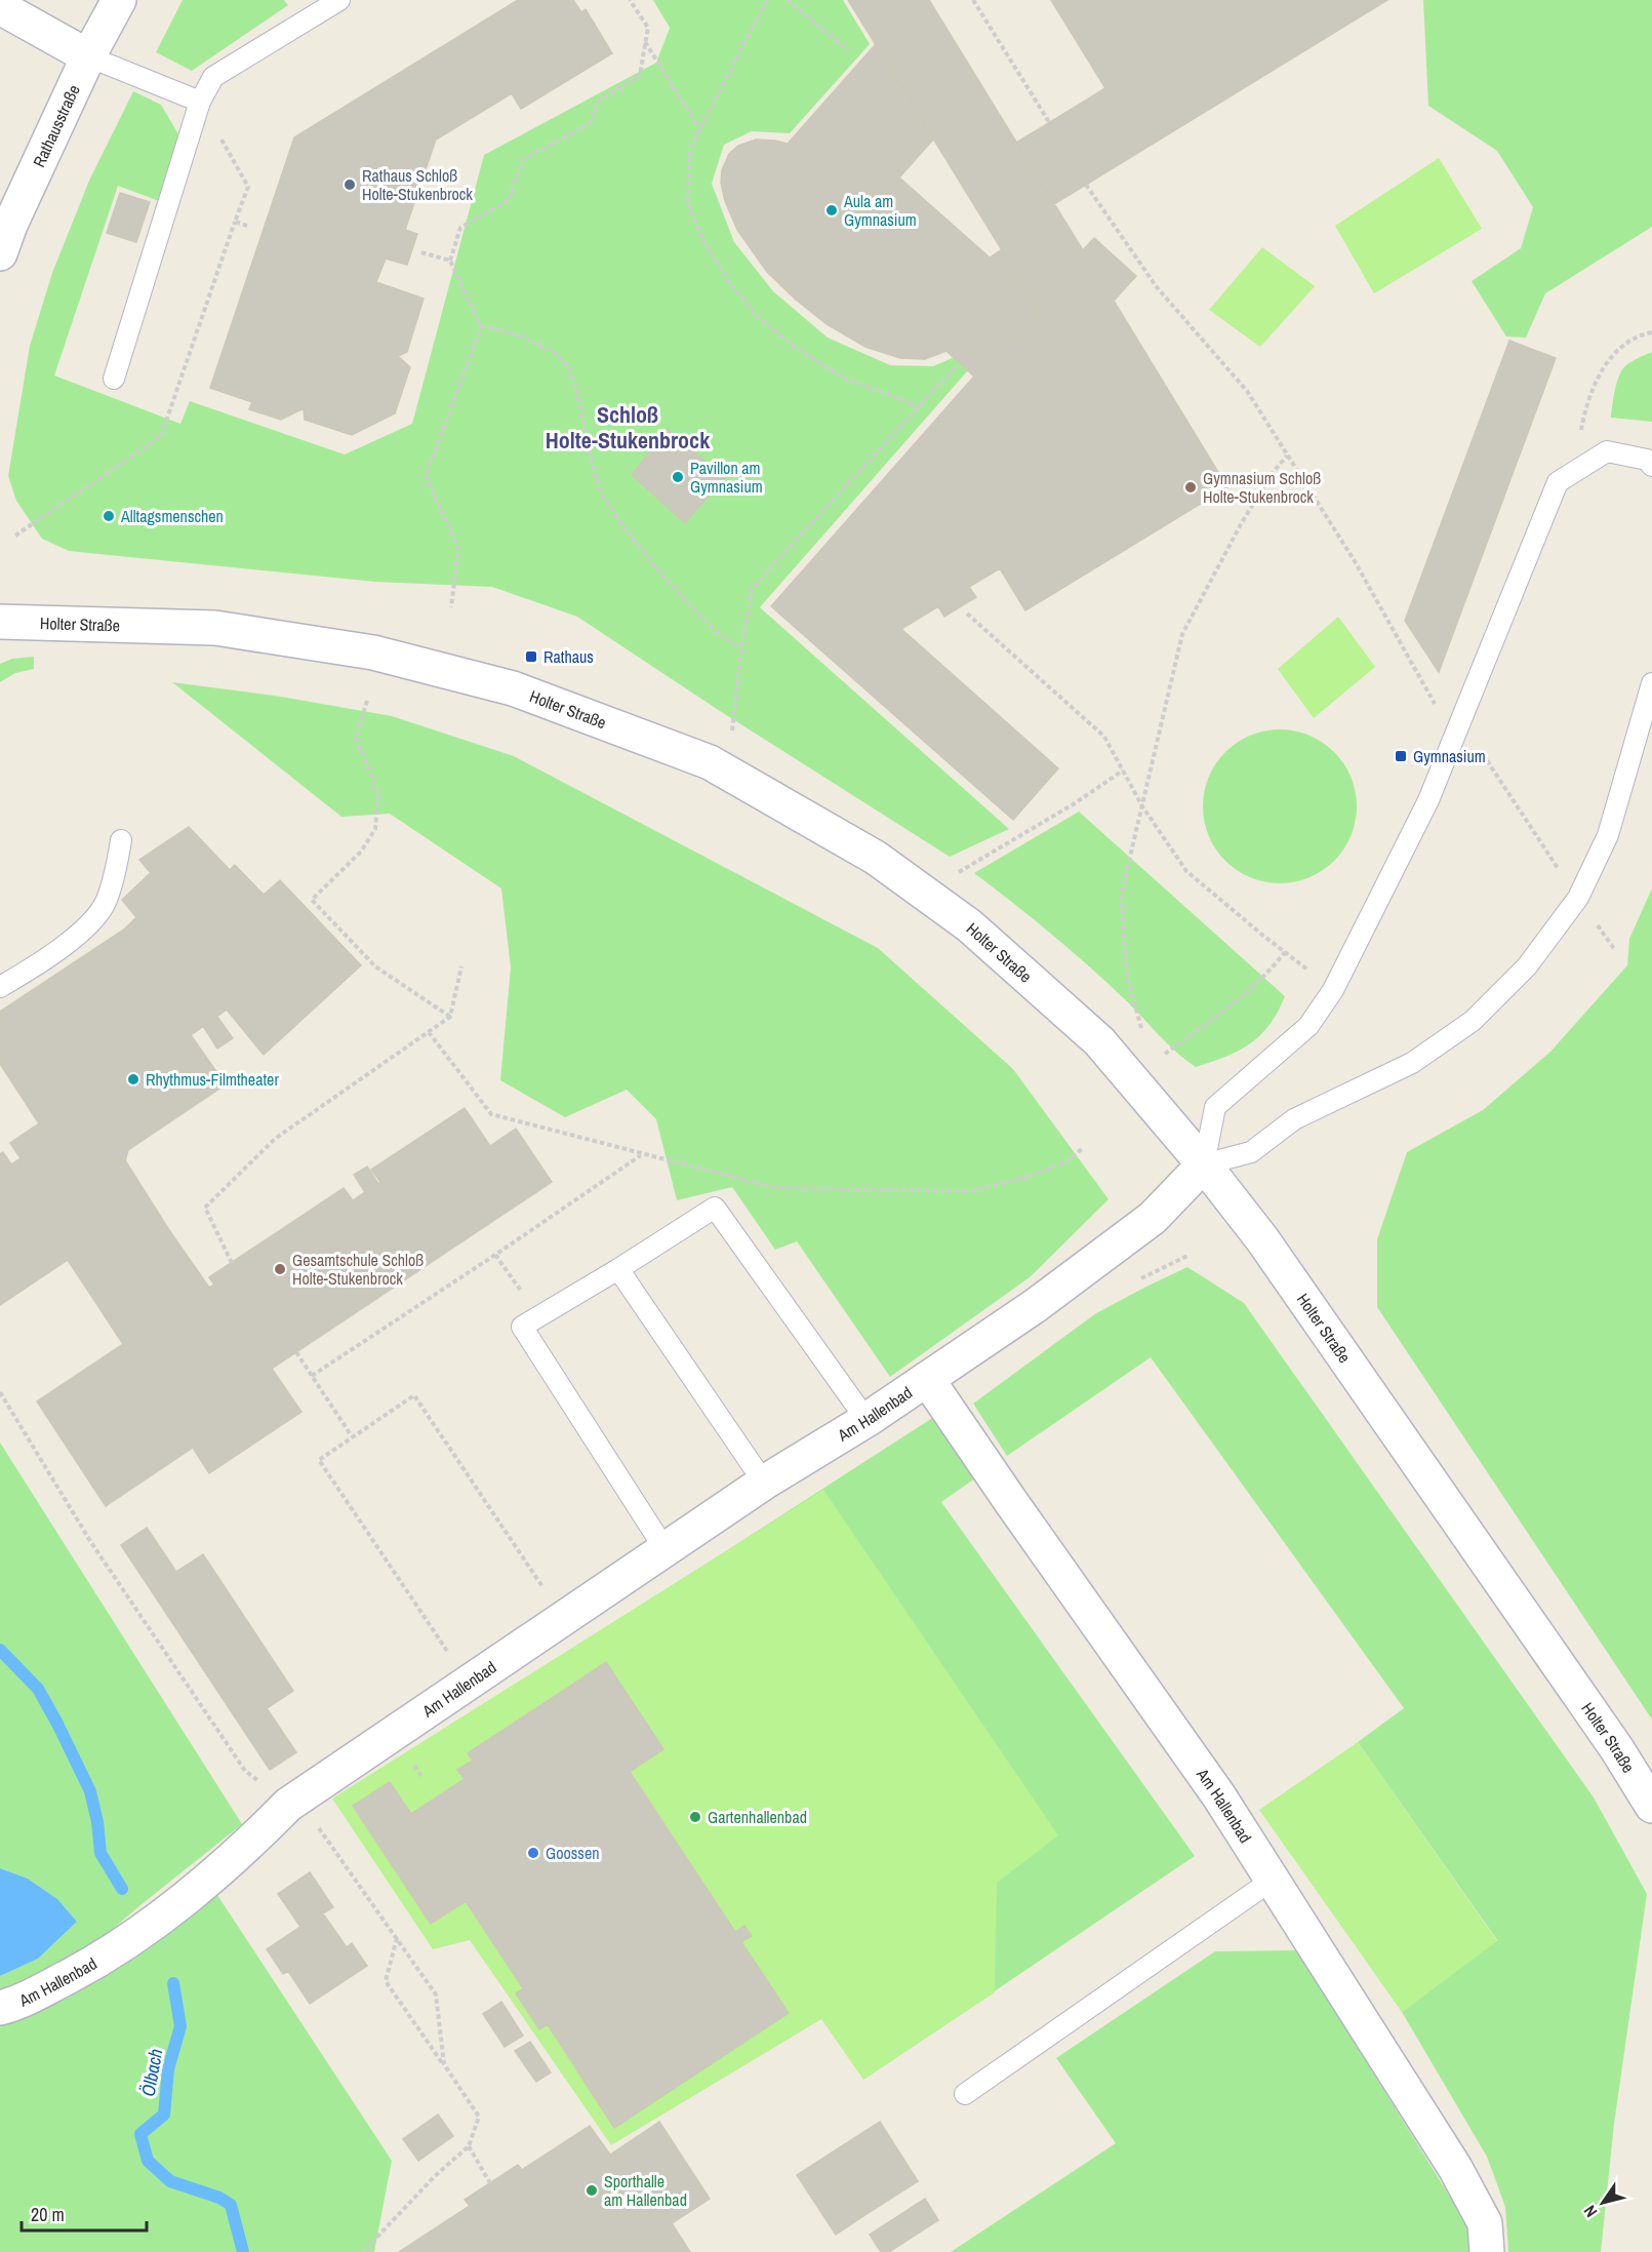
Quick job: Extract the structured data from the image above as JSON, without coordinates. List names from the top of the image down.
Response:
{
  "streets": {
    "street": ["Rathausstraße", "Holter Straße", "Am Hallenbad"]
  },
  "crossings": [
    ["Holter Straße", "Am Hallenbad"]
  ],
  "districts": ["Schloß Holte-Stukenbrock"],
  "water": ["Ölbach"],
  "places": {
    "other": [
      "Rathaus Schloß Holte-Stukenbrock",
      "Aula am Gymnasium",
      "Pavillon am Gymnasium",
      "Gymnasium Schloß Holte-Stukenbrock",
      "Alltagsmenschen",
      "Rhythmus-Filmtheater",
      "Gesamtschule Schloß Holte-Stukenbrock",
      "Gartenhallenbad",
      "Goossen",
      "Sporthalle am Hallenbad"
    ],
    "transit": ["Rathaus", "Gymnasium"]
  },
  "scale_bar": "20 m",
  "north": "bottom left"
}
